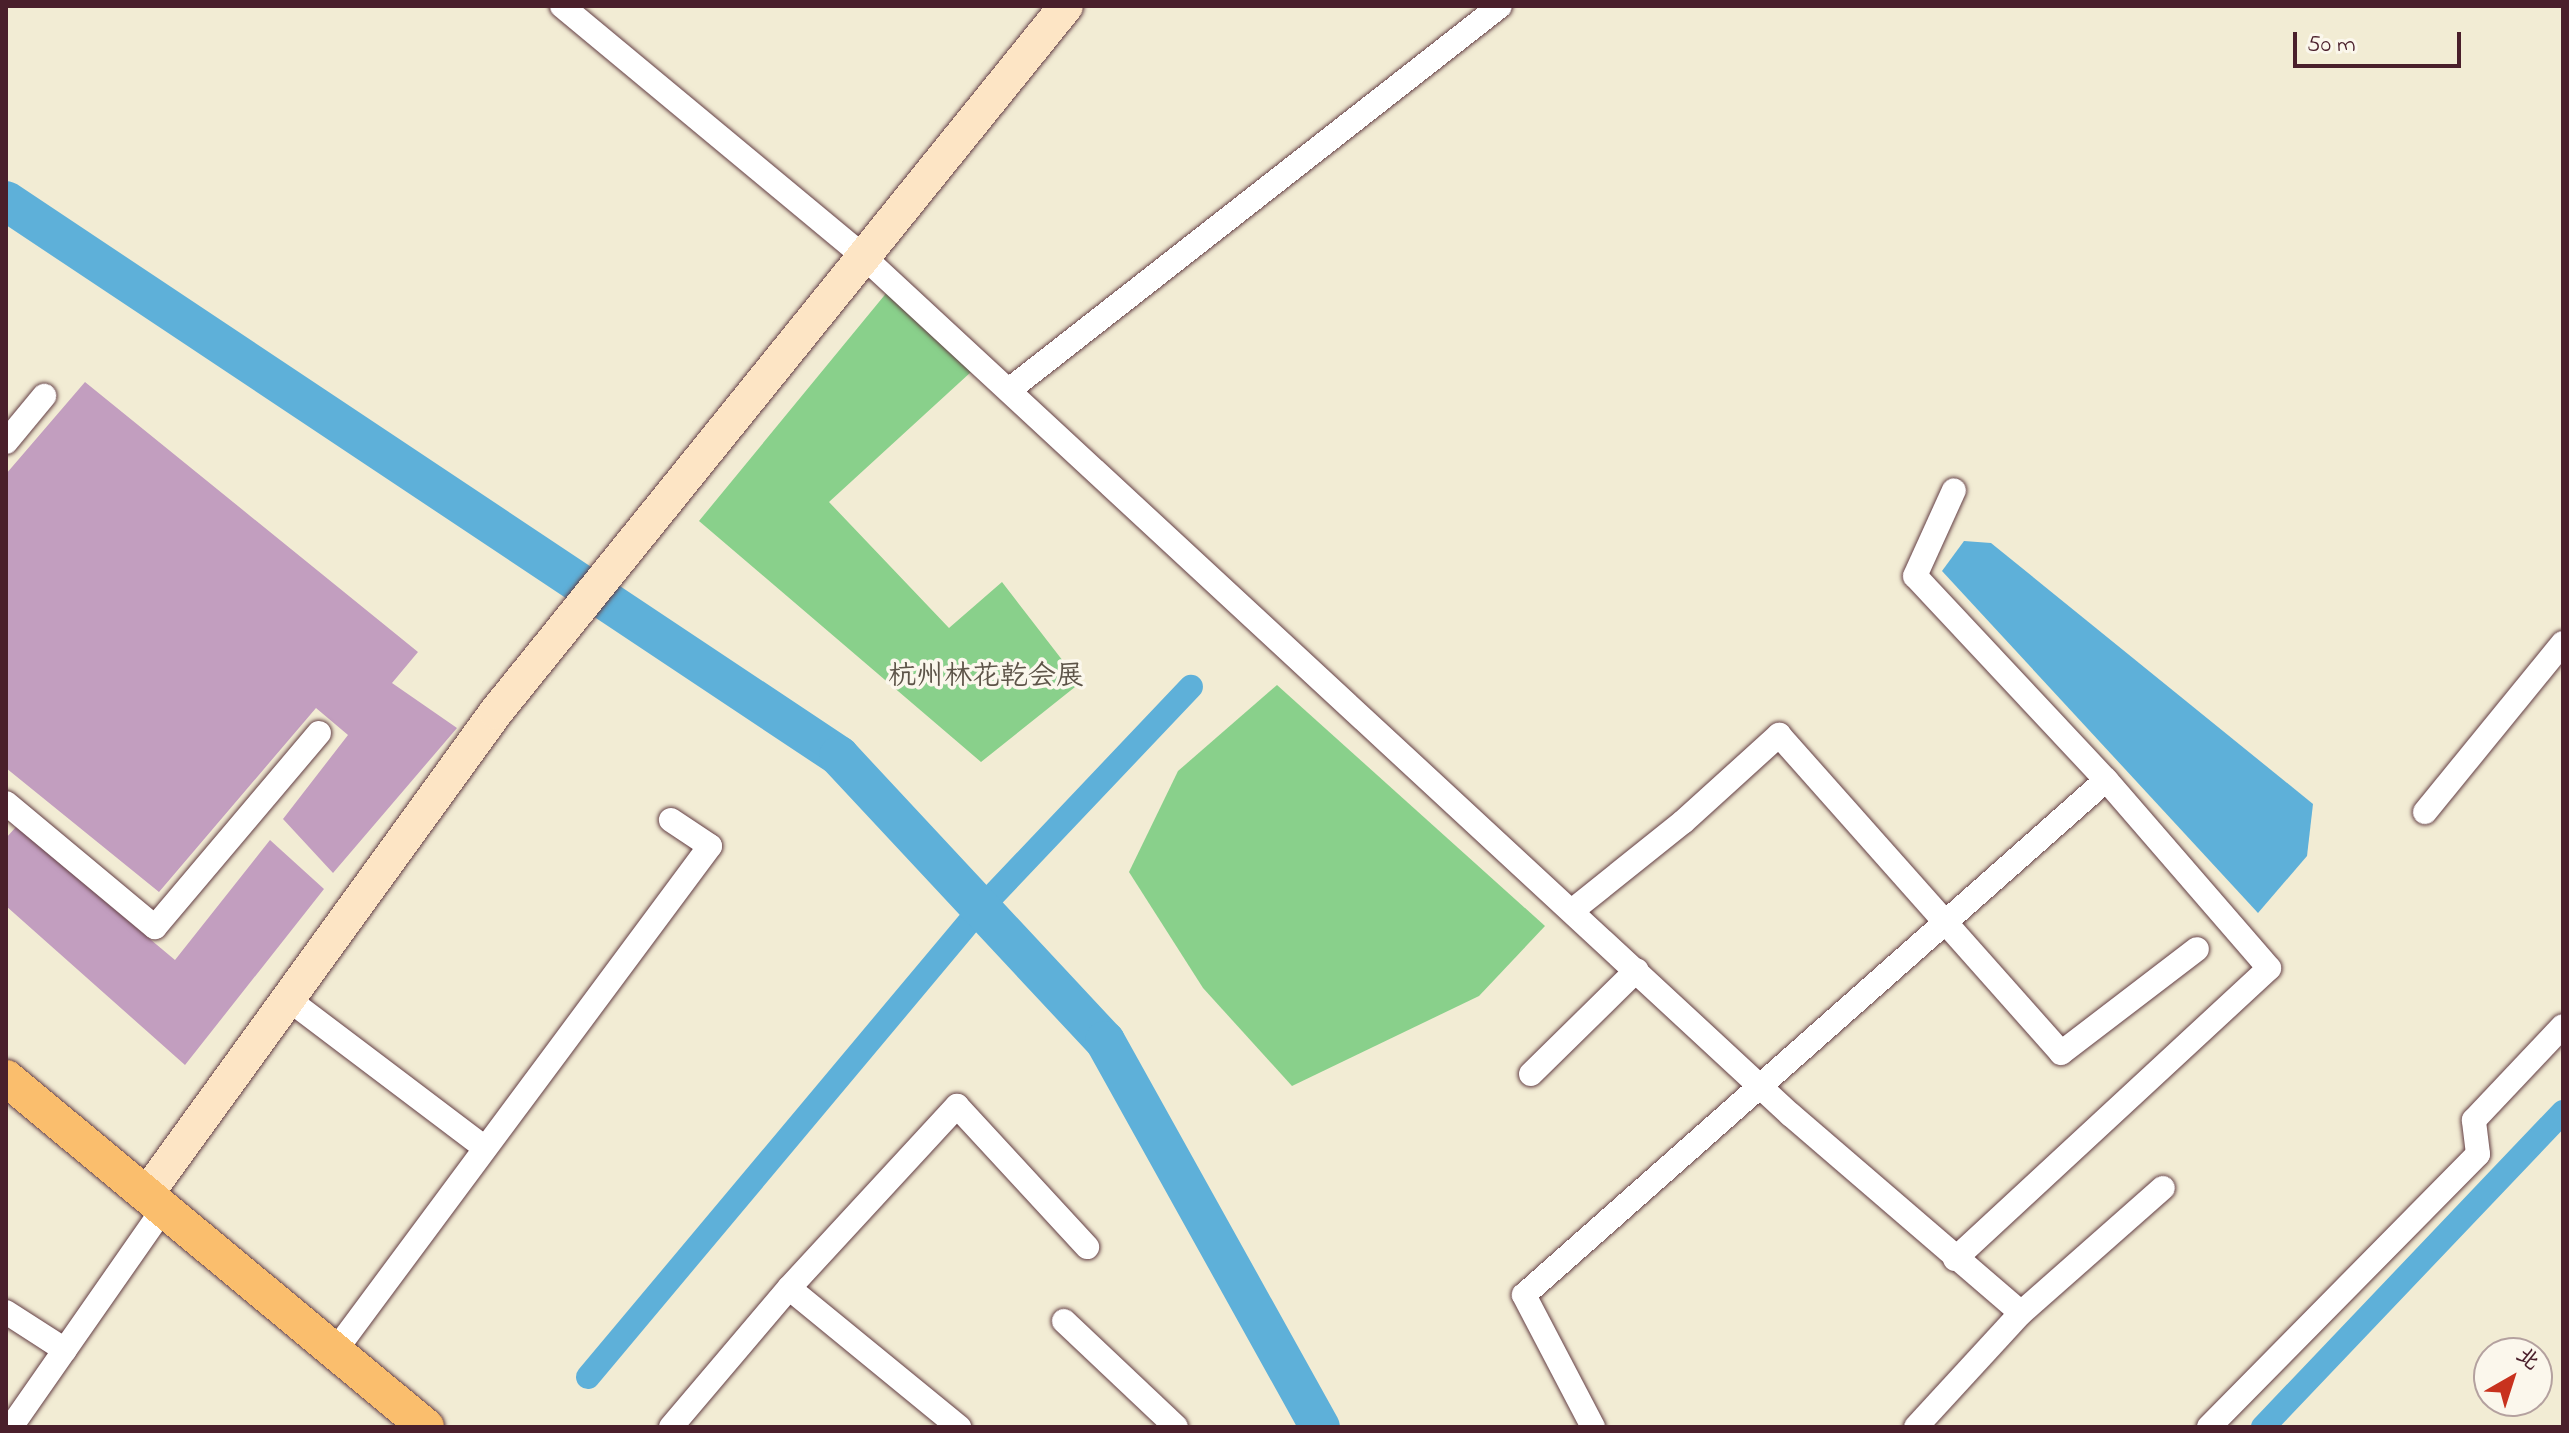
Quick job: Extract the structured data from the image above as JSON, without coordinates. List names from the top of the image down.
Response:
{
  "parks": ["杭州林花乾会展"],
  "scale_bar": "50 m",
  "north": "top right"
}
